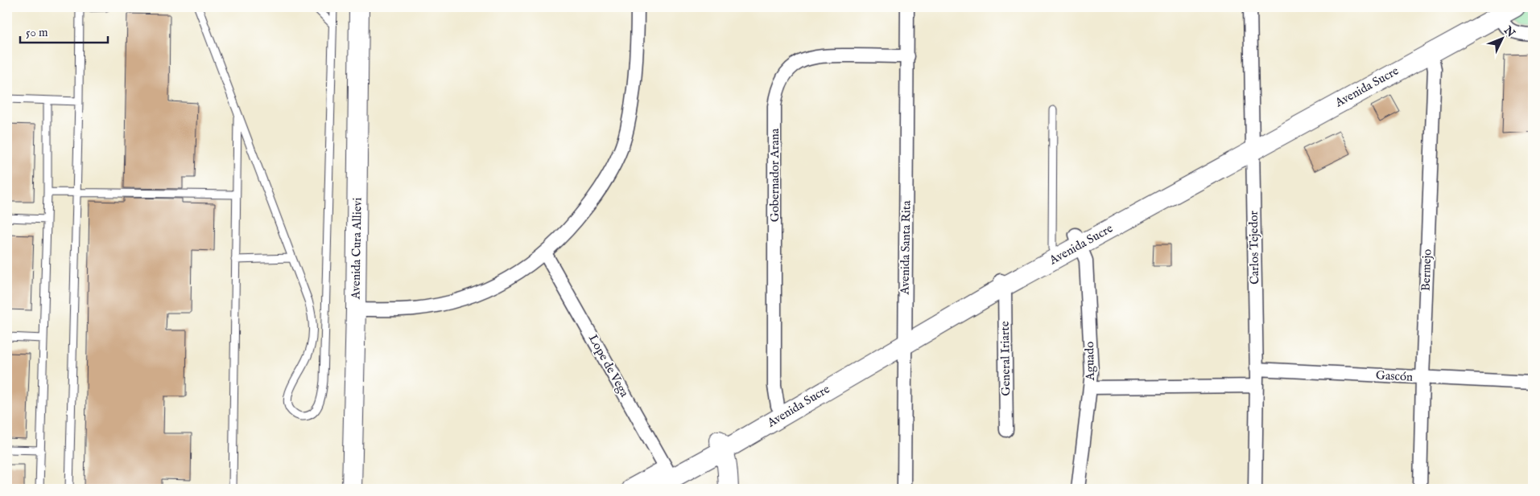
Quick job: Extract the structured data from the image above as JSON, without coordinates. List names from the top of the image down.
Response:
{
  "streets": {
    "main road": ["Avenida Sucre", "Avenida Cura Allievi"],
    "street": [
      "Gobernador Arana",
      "Avenida Santa Rita",
      "Carlos Tejedor",
      "Bermejo",
      "General Iriarte",
      "Aguado",
      "Lope de Vega",
      "Gascón"
    ]
  },
  "crossings": [
    ["Avenida Sucre", "Gobernador Arana"],
    ["Avenida Sucre", "Avenida Santa Rita"],
    ["Avenida Sucre", "Carlos Tejedor"],
    ["Avenida Sucre", "Bermejo"],
    ["Avenida Sucre", "General Iriarte"],
    ["Avenida Sucre", "Aguado"],
    ["Avenida Sucre", "Lope de Vega"],
    ["Gobernador Arana", "Avenida Santa Rita"],
    ["Carlos Tejedor", "Gascón"],
    ["Bermejo", "Gascón"]
  ],
  "scale_bar": "50 m",
  "north": "top right"
}
